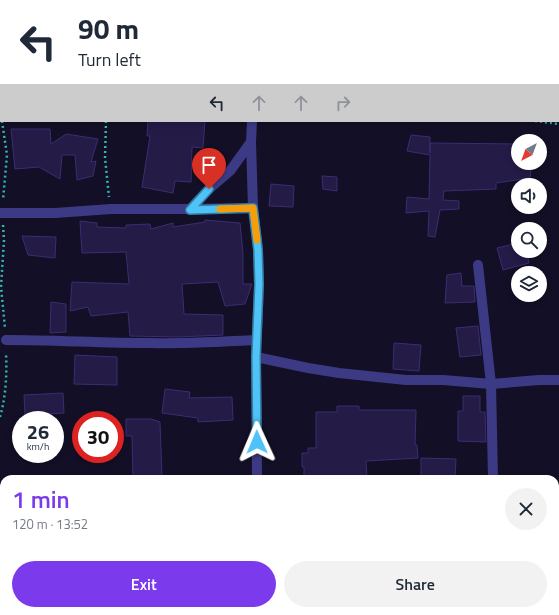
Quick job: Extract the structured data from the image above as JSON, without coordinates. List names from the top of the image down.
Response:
{
  "north": "bottom left",
  "page": {
    "turn": ["90 m", "Turn left"],
    "speed": "26 km/h",
    "limit": "30",
    "heading": ["1 min", "120 m · 13:52"],
    "buttons": ["Exit", "Share"]
  }
}
